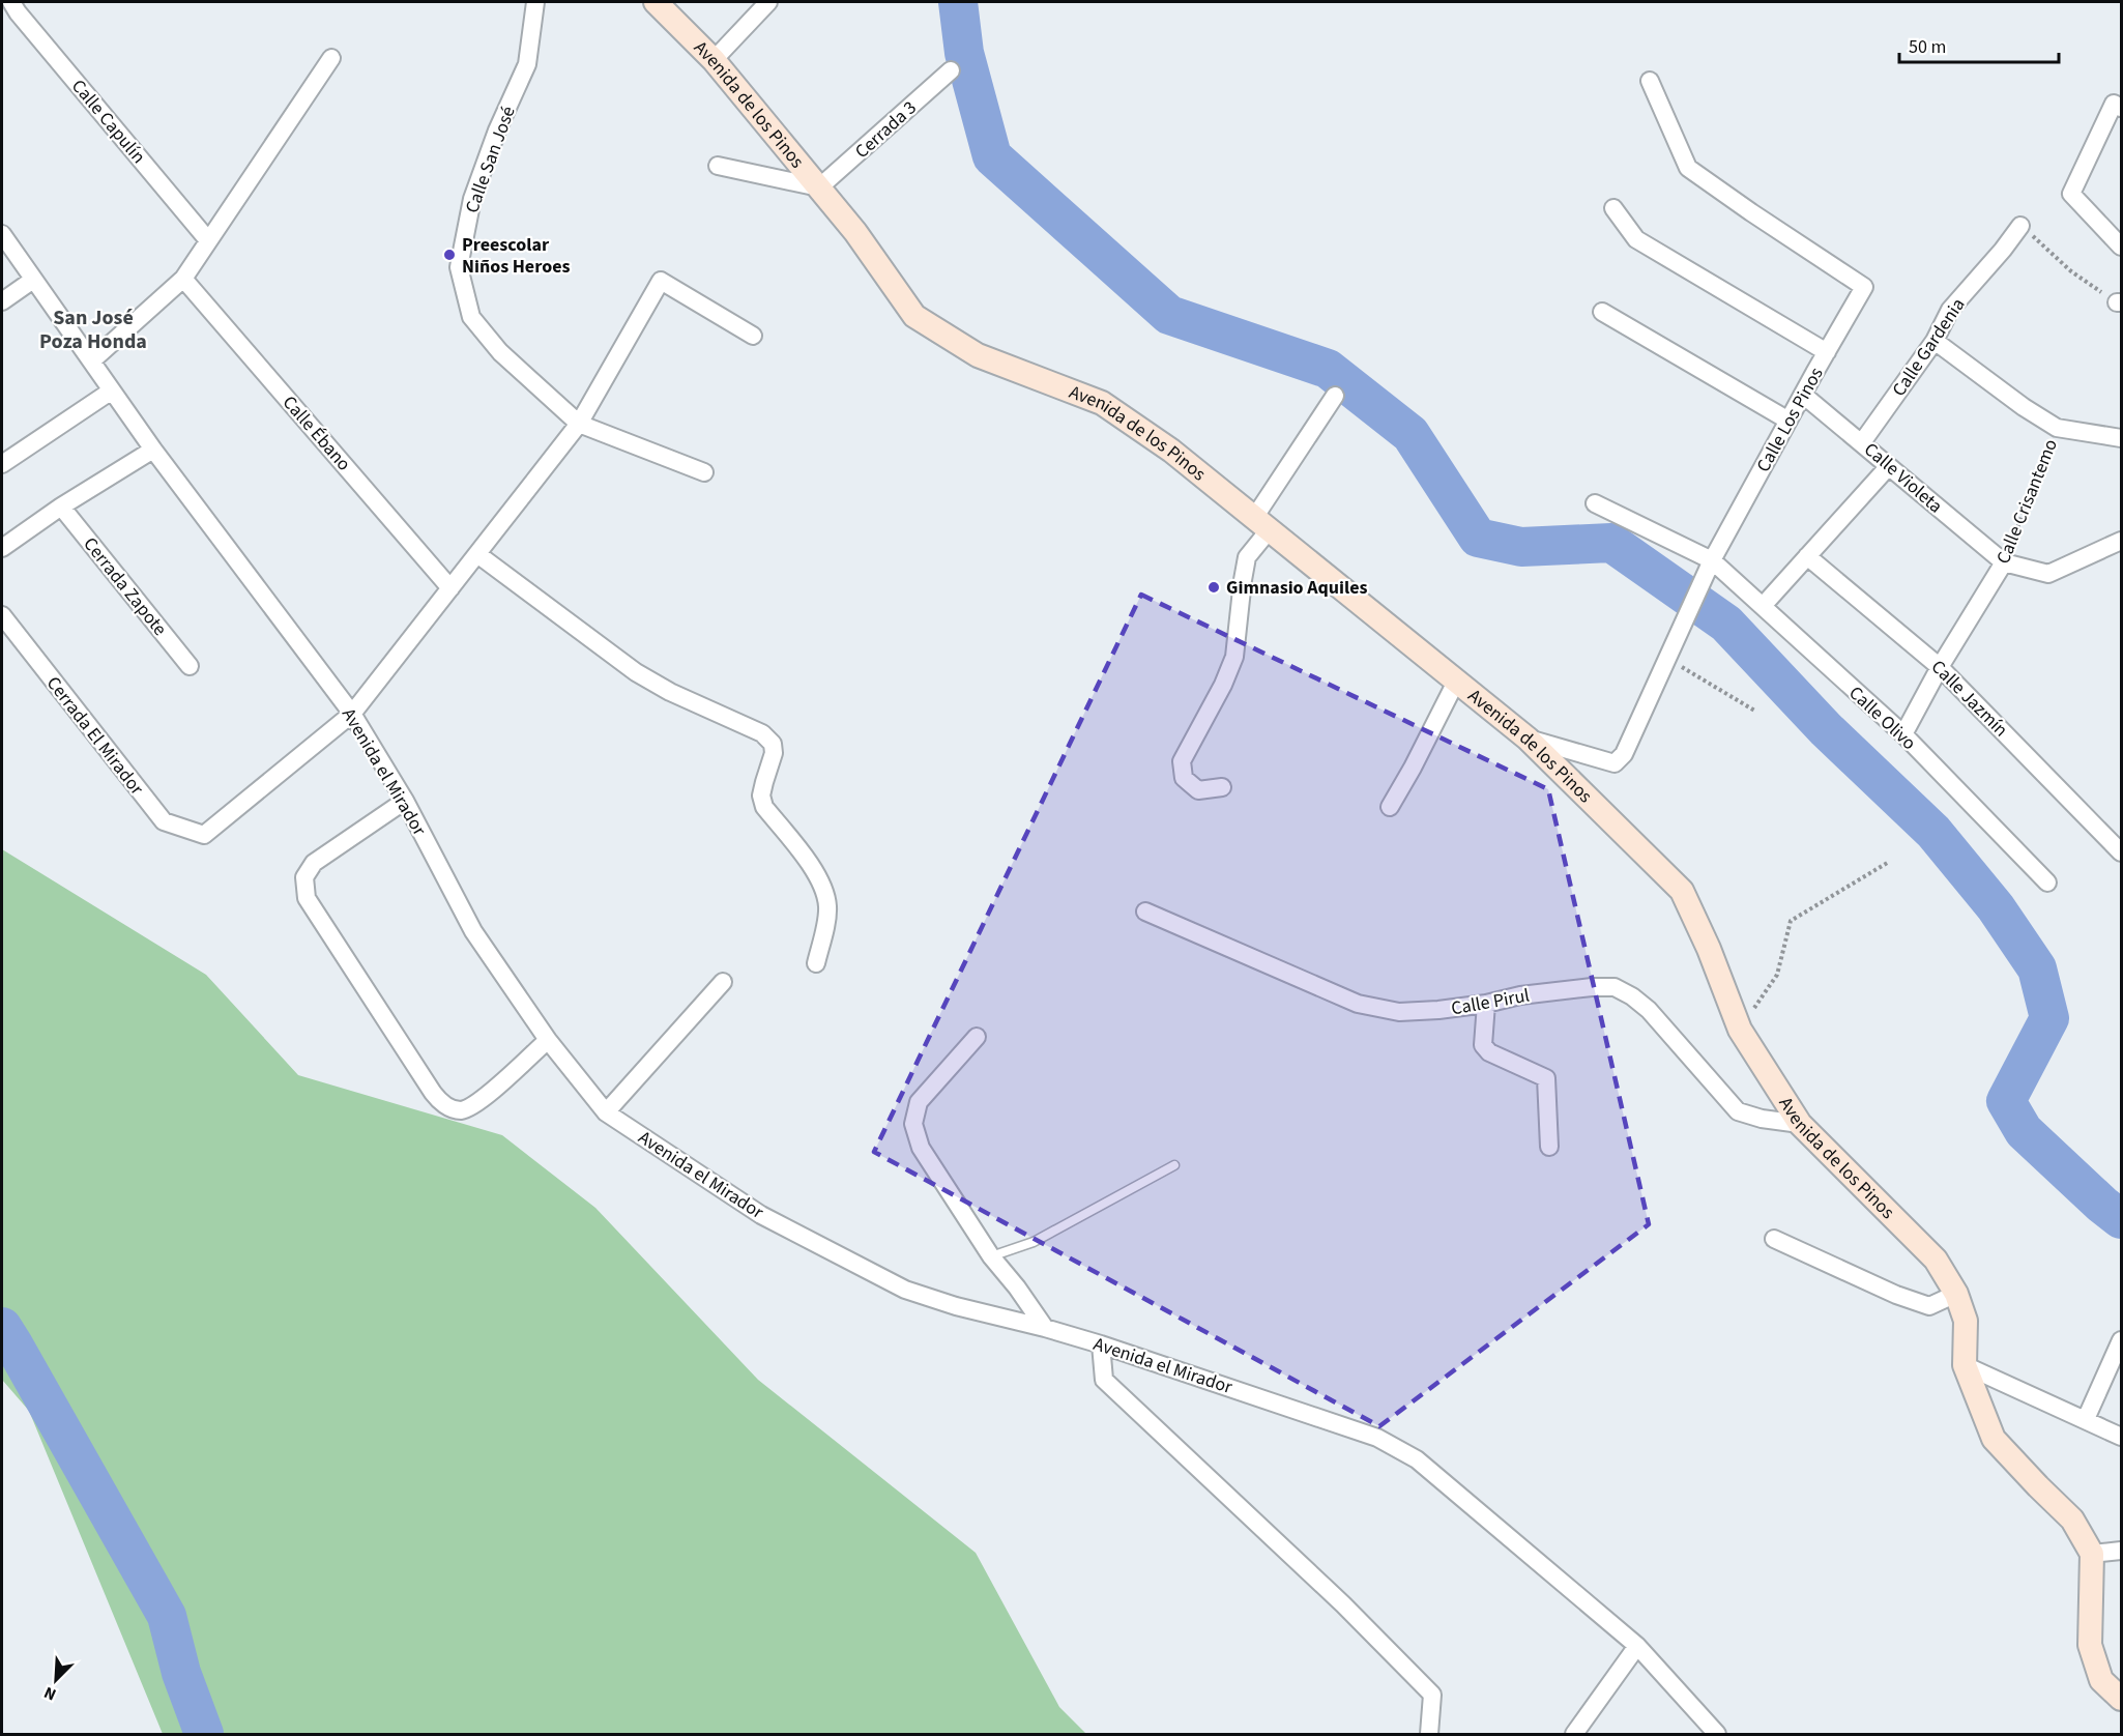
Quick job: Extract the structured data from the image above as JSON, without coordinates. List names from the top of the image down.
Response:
{
  "streets": {
    "street": [
      "Avenida de los Pinos",
      "Calle Capulín",
      "Cerrada 3",
      "Calle San José",
      "Calle Gardenia",
      "Calle Los Pinos",
      "Calle Ébano",
      "Calle Violeta",
      "Calle Crisantemo",
      "Cerrada Zapote",
      "Calle Jazmín",
      "Calle Olivo",
      "Cerrada El Mirador",
      "Avenida el Mirador",
      "Calle Pirul"
    ]
  },
  "crossings": [
    ["Avenida de los Pinos", "Cerrada 3"],
    ["Avenida de los Pinos", "Calle Los Pinos"],
    ["Avenida de los Pinos", "Calle Pirul"],
    ["Calle Gardenia", "Calle Violeta"],
    ["Calle Los Pinos", "Calle Violeta"],
    ["Calle Los Pinos", "Calle Olivo"],
    ["Calle Violeta", "Calle Crisantemo"],
    ["Calle Crisantemo", "Calle Jazmín"],
    ["Calle Crisantemo", "Calle Olivo"],
    ["Cerrada El Mirador", "Avenida el Mirador"]
  ],
  "districts": ["San José Poza Honda"],
  "places": ["Preescolar Niños Heroes", "Gimnasio Aquiles"],
  "scale_bar": "50 m",
  "north": "bottom left"
}
